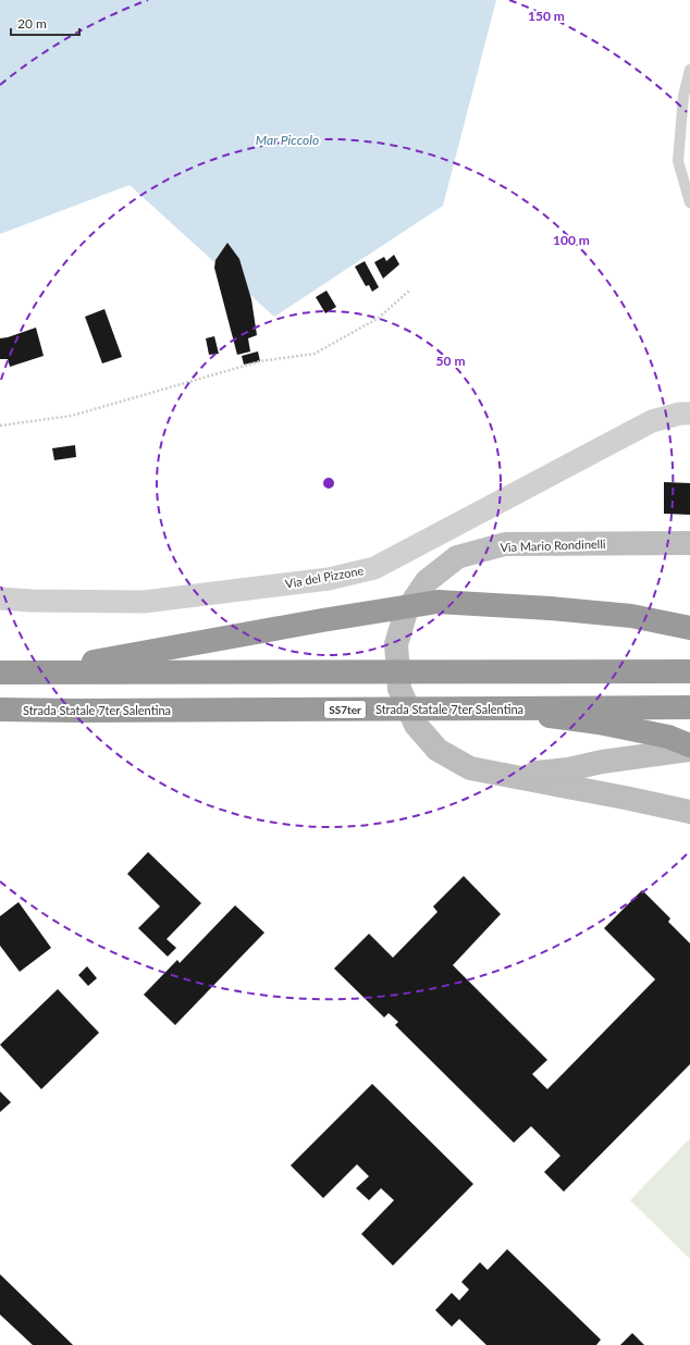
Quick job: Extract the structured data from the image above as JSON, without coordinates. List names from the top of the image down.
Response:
{
  "streets": {
    "highway": ["Strada Statale 7ter Salentina", "SS7ter"],
    "main road": ["Via Mario Rondinelli"],
    "street": ["Via del Pizzone"]
  },
  "water": ["Mar Piccolo"],
  "scale_bar": "20 m",
  "rings": ["150 m", "100 m", "50 m"]
}
